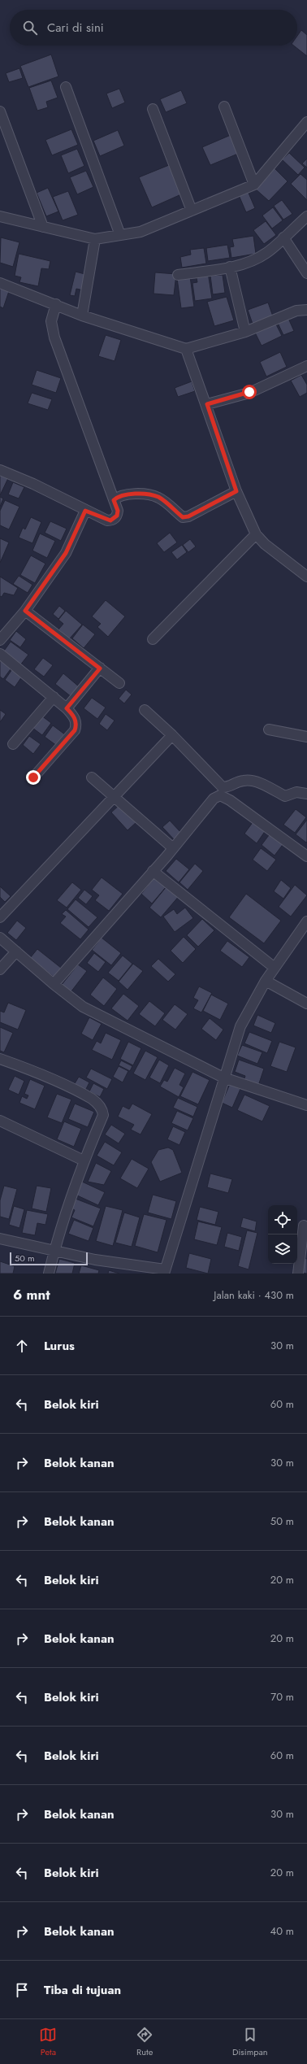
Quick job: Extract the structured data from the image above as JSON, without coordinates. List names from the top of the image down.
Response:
{
  "scale_bar": "50 m",
  "page": {
    "search": "Cari di sini",
    "scale": "50 m",
    "heading": ["6 mnt", "Jalan kaki · 430 m"],
    "list": [
      ["Lurus", "30 m"],
      ["Belok kiri", "60 m"],
      ["Belok kanan", "30 m"],
      ["Belok kanan", "50 m"],
      ["Belok kiri", "20 m"],
      ["Belok kanan", "20 m"],
      ["Belok kiri", "70 m"],
      ["Belok kiri", "60 m"],
      ["Belok kanan", "30 m"],
      ["Belok kiri", "20 m"],
      ["Belok kanan", "40 m"],
      "Tiba di tujuan"
    ],
    "nav": ["Peta", "Rute", "Disimpan"]
  }
}
